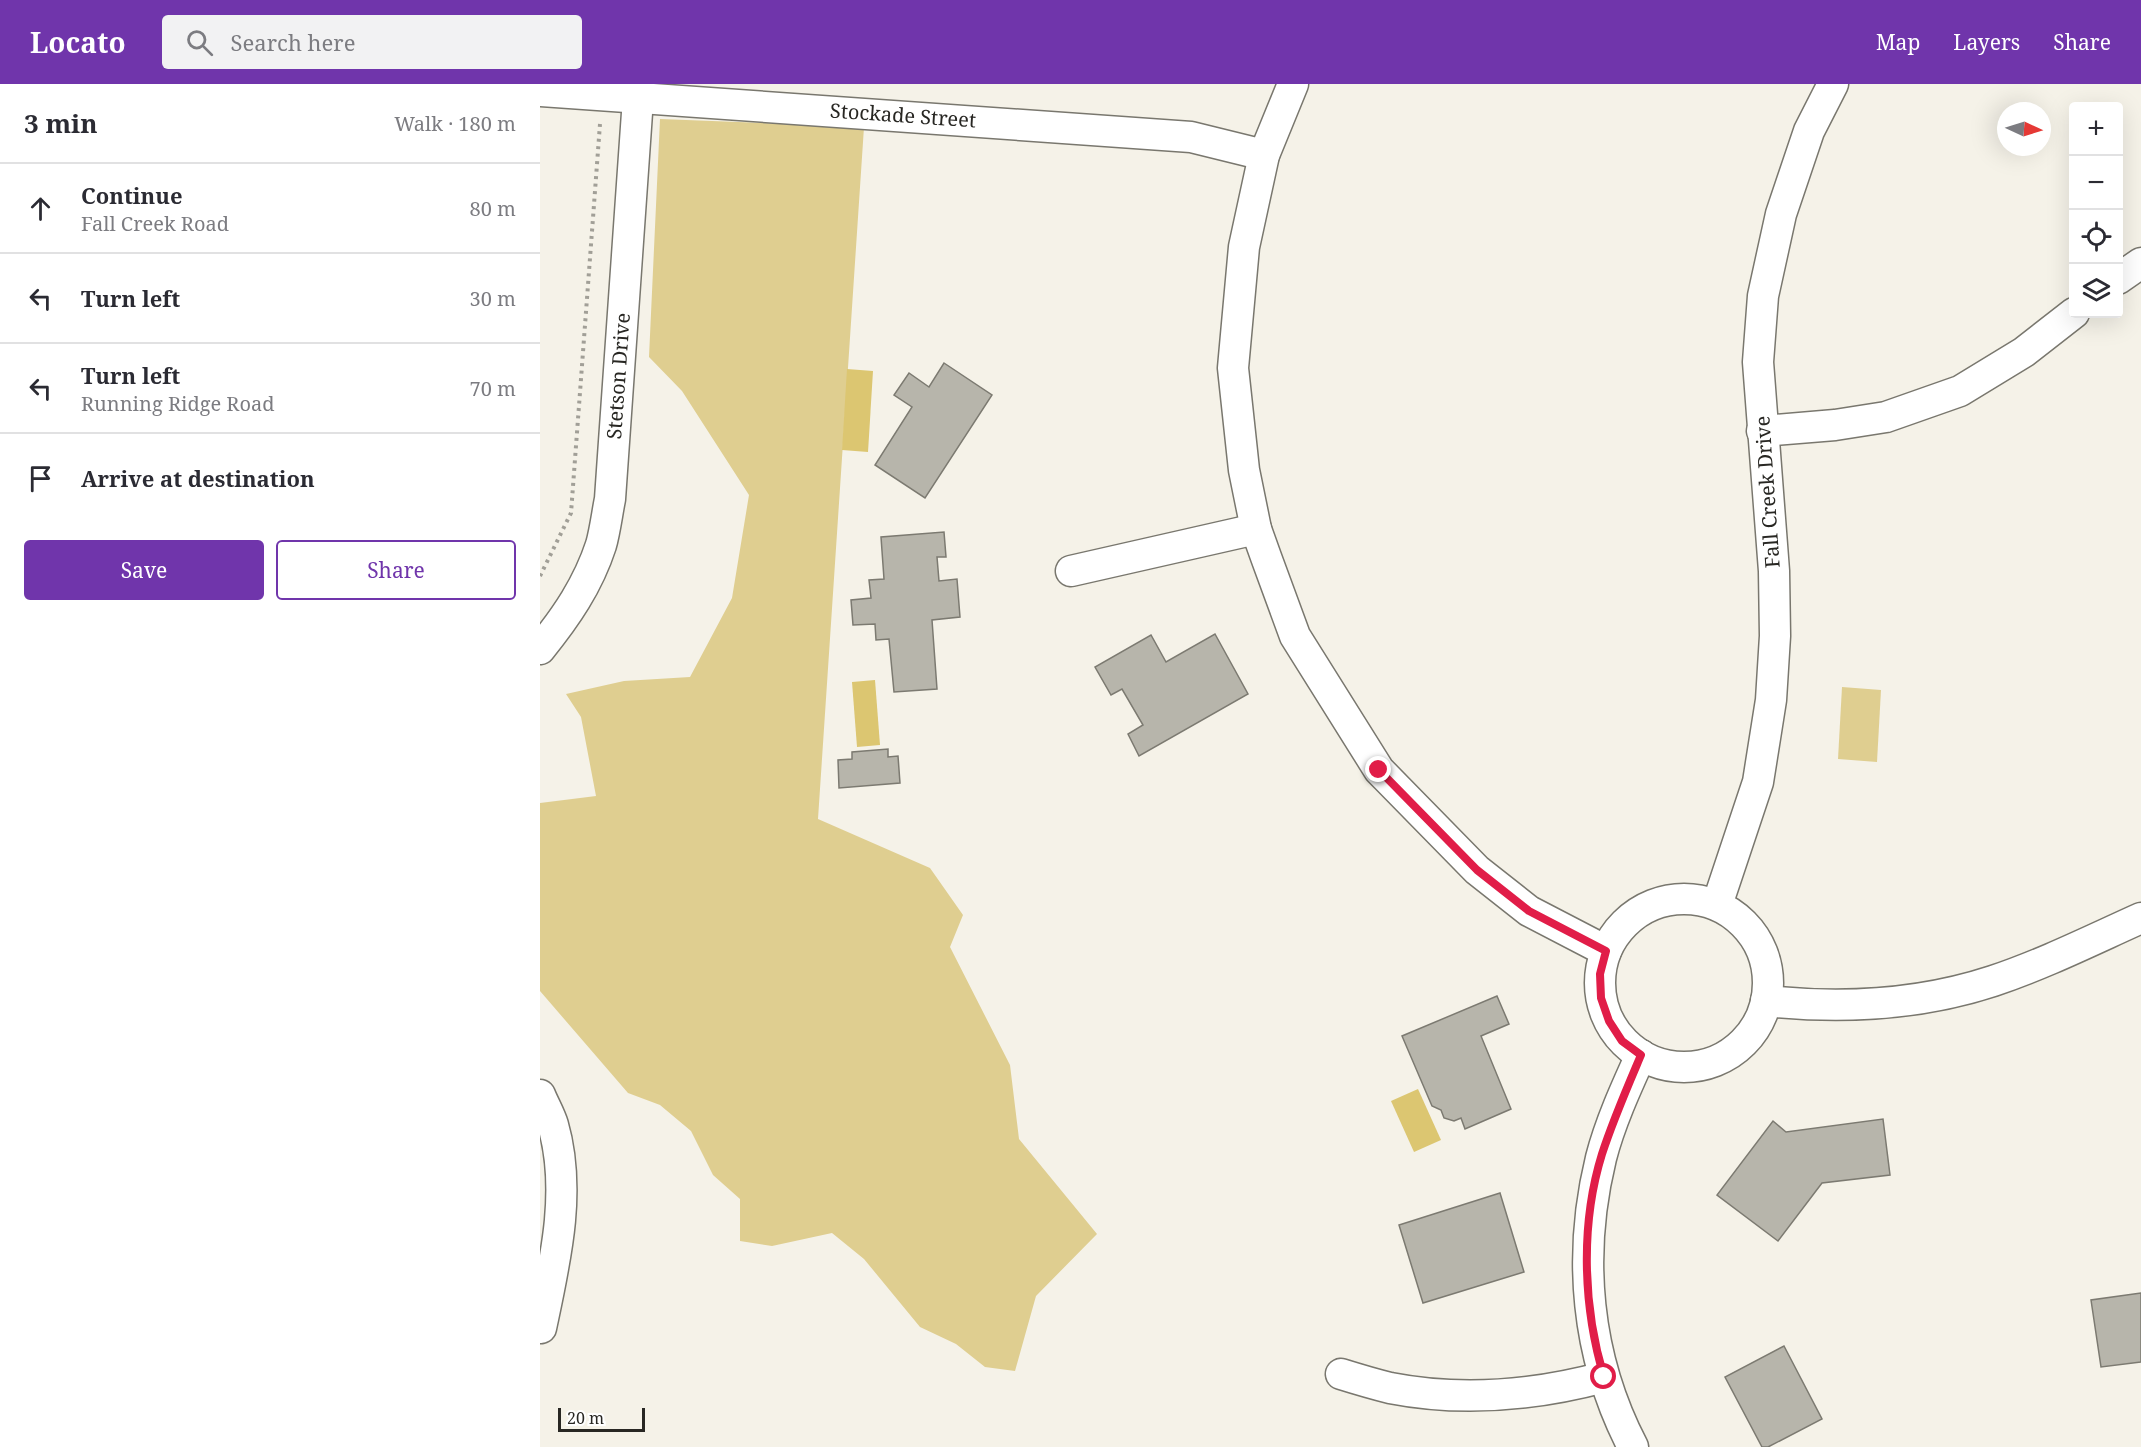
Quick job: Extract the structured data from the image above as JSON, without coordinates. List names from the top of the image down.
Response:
{
  "streets": {
    "street": ["Stockade Street", "Stetson Drive", "Fall Creek Drive"]
  },
  "crossings": [
    ["Stockade Street", "Stetson Drive"]
  ],
  "scale_bar": "20 m",
  "north": "right",
  "page": {
    "header": "Locato",
    "search": "Search here",
    "nav": ["Map", "Layers", "Share"],
    "heading": ["3 min", "Walk · 180 m"],
    "map_buttons": ["+", "−"],
    "list": [
      ["Continue", "Fall Creek Road", "80 m"],
      ["Turn left", "30 m"],
      ["Turn left", "Running Ridge Road", "70 m"],
      "Arrive at destination"
    ],
    "buttons": ["Save", "Share"],
    "scale": "20 m"
  }
}
